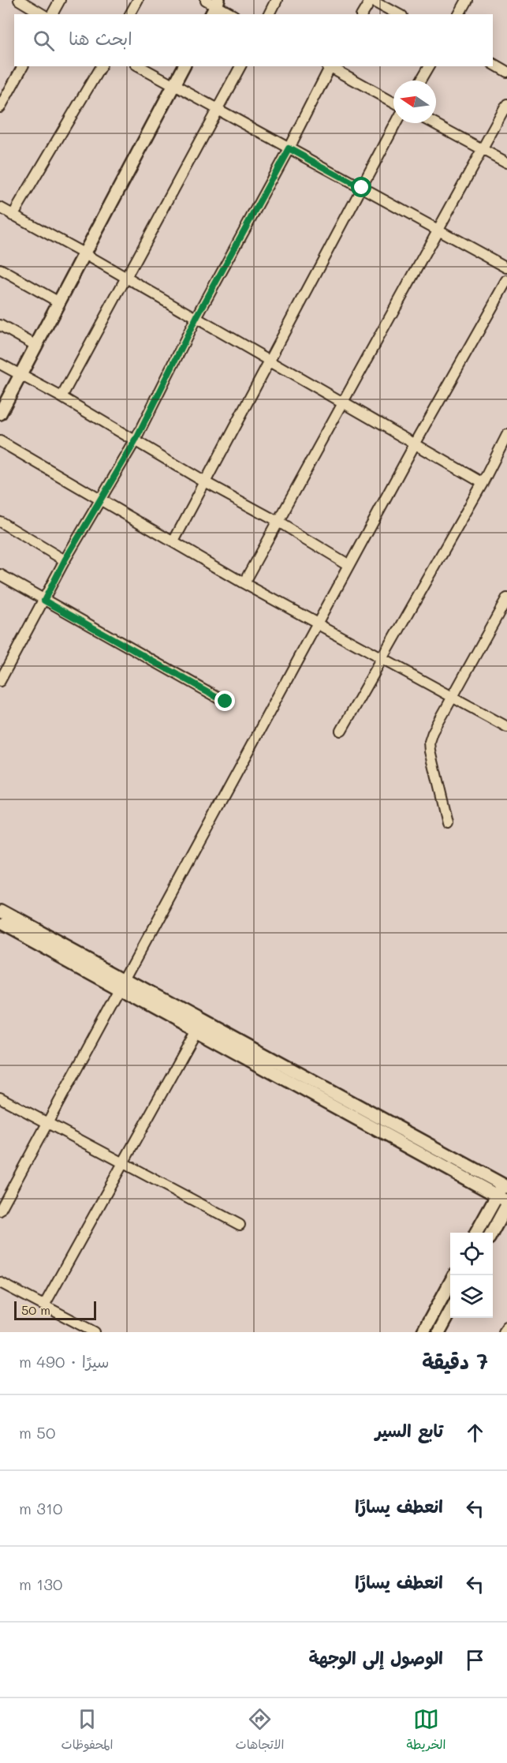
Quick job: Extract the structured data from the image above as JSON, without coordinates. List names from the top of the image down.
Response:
{
  "scale_bar": "50 m",
  "north": "left",
  "page": {
    "search": "ابحث هنا",
    "scale": "50 m",
    "heading": ["7 دقيقة", "سيرًا · 490 m"],
    "list": [
      ["تابع السير", "50 m"],
      ["انعطف يسارًا", "310 m"],
      ["انعطف يسارًا", "130 m"],
      "الوصول إلى الوجهة"
    ],
    "nav": ["الخريطة", "الاتجاهات", "المحفوظات"]
  }
}
